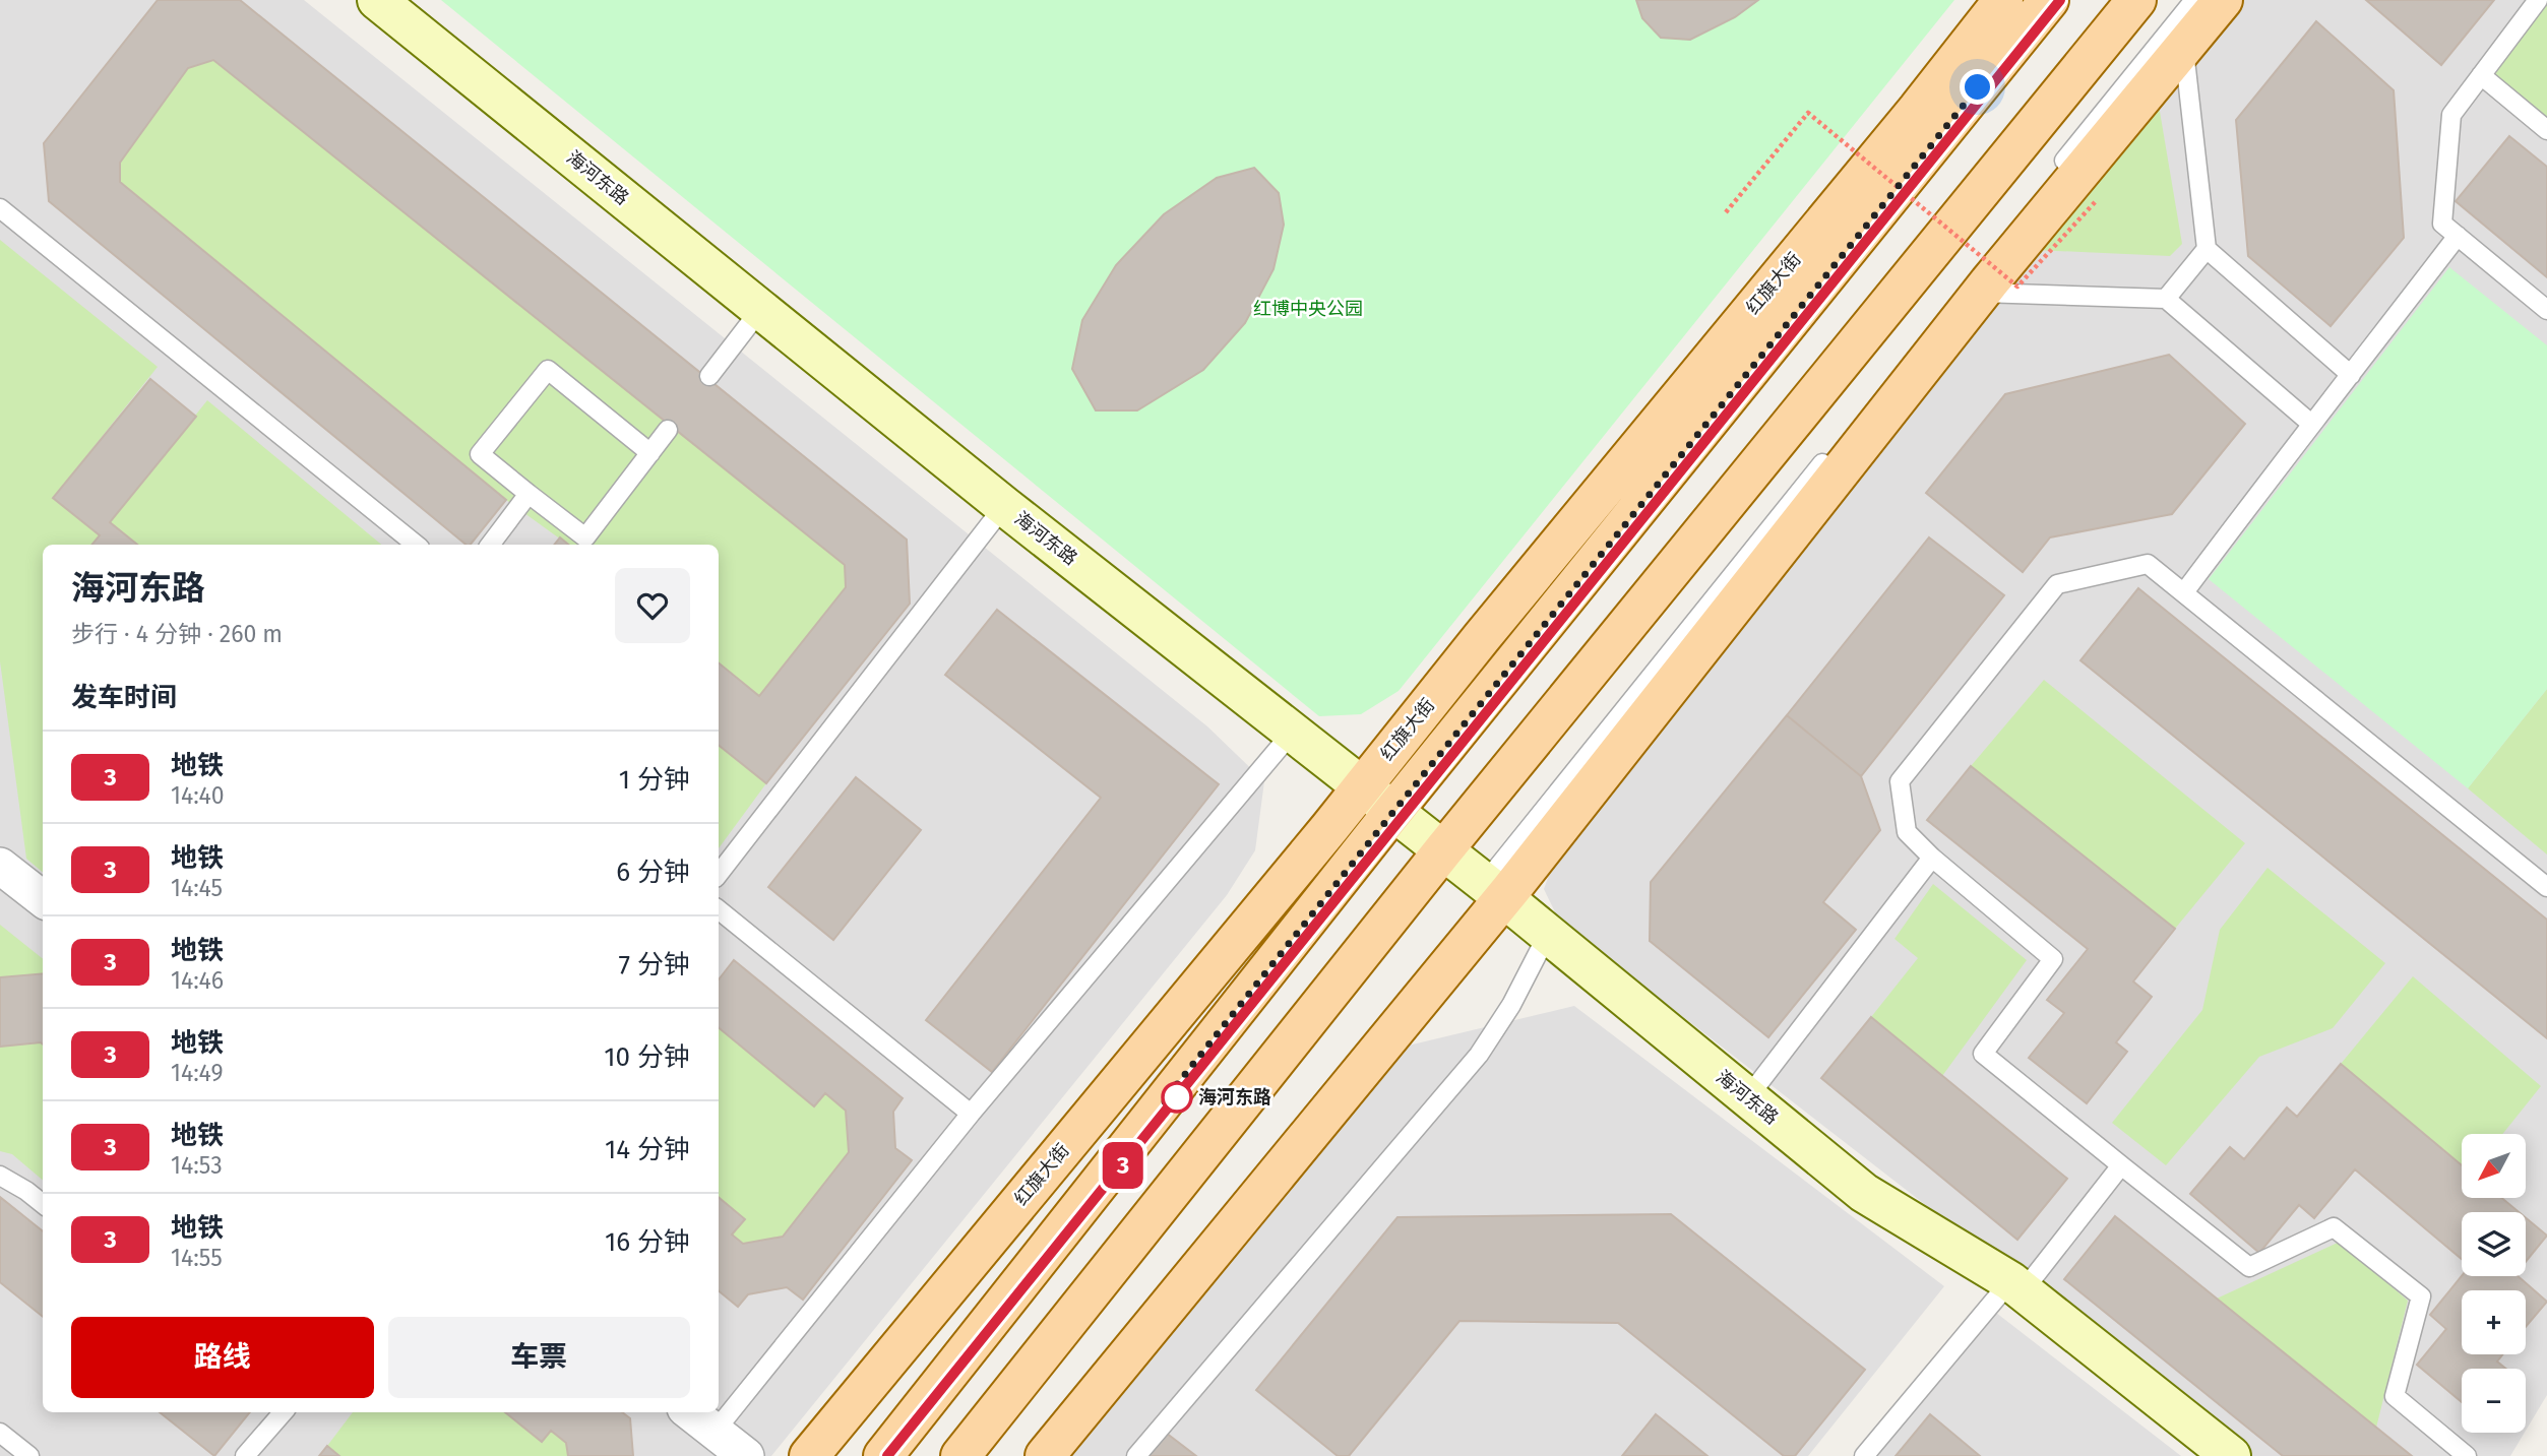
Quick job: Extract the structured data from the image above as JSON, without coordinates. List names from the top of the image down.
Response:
{
  "streets": {
    "main road": ["红旗大街"],
    "street": ["海河东路"]
  },
  "crossings": [
    ["海河东路", "红旗大街"]
  ],
  "parks": ["红博中央公园"],
  "places": ["海河东路"],
  "lines": ["metro line 3"],
  "north": "bottom left",
  "page": {
    "on_map": "3",
    "heading": [
      ["海河东路", "步行 · 4 分钟 · 260 m"],
      "发车时间"
    ],
    "list": [
      {
        "mark": "3",
        "name": "地铁",
        "note": "14:40",
        "value": "1 分钟"
      },
      {
        "mark": "3",
        "name": "地铁",
        "note": "14:45",
        "value": "6 分钟"
      },
      {
        "mark": "3",
        "name": "地铁",
        "note": "14:46",
        "value": "7 分钟"
      },
      {
        "mark": "3",
        "name": "地铁",
        "note": "14:49",
        "value": "10 分钟"
      },
      {
        "mark": "3",
        "name": "地铁",
        "note": "14:53",
        "value": "14 分钟"
      },
      {
        "mark": "3",
        "name": "地铁",
        "note": "14:55",
        "value": "16 分钟"
      }
    ],
    "map_buttons": ["+", "−"],
    "buttons": ["路线", "车票"]
  }
}
